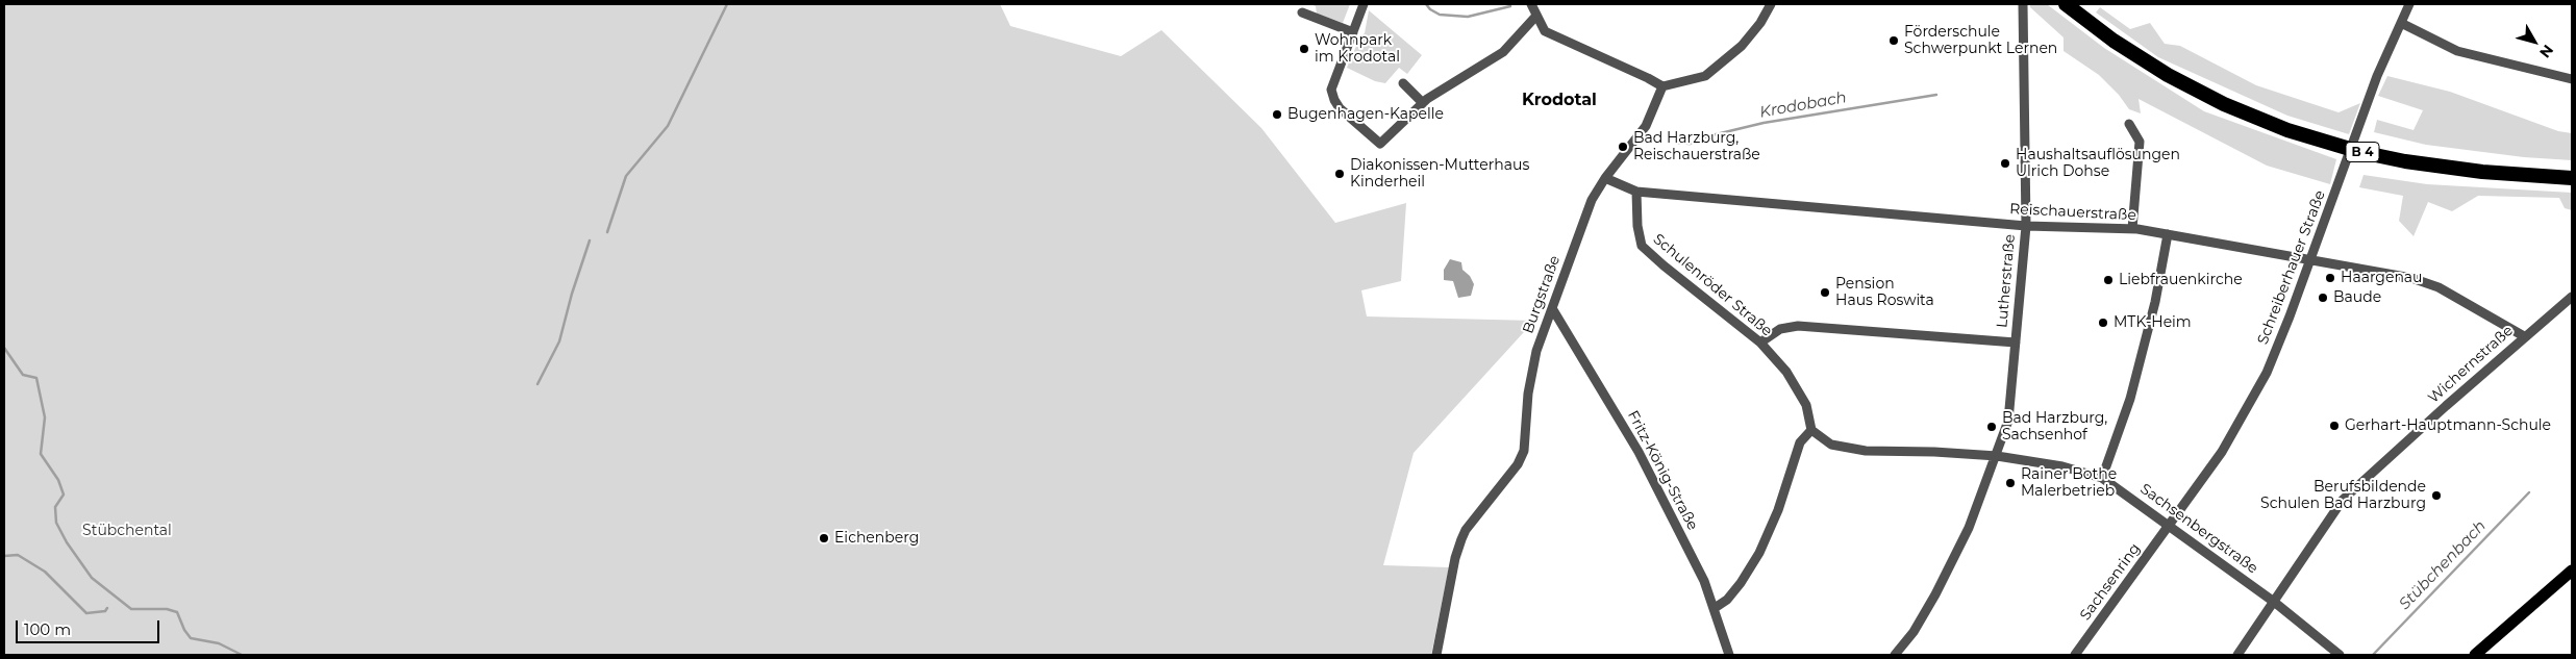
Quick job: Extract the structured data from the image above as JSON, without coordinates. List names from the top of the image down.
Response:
{
  "streets": {
    "highway": ["B 4"],
    "street": [
      "Reischauerstraße",
      "Schreiberhauer Straße",
      "Lutherstraße",
      "Schulenröder Straße",
      "Burgstraße",
      "Wichernstraße",
      "Fritz-König-Straße",
      "Sachsenbergstraße",
      "Sachsenring"
    ]
  },
  "crossings": [
    ["Reischauerstraße", "Schreiberhauer Straße"],
    ["Reischauerstraße", "Lutherstraße"],
    ["Reischauerstraße", "Schulenröder Straße"],
    ["Reischauerstraße", "Burgstraße"],
    ["Reischauerstraße", "Wichernstraße"],
    ["Schreiberhauer Straße", "Sachsenbergstraße"],
    ["Schreiberhauer Straße", "Sachsenring"],
    ["Lutherstraße", "Sachsenbergstraße"],
    ["Schulenröder Straße", "Sachsenbergstraße"],
    ["Burgstraße", "Fritz-König-Straße"],
    ["Wichernstraße", "Sachsenbergstraße"],
    ["Sachsenbergstraße", "Sachsenring"]
  ],
  "districts": ["Krodotal"],
  "water": ["Krodobach", "Stübchenbach"],
  "parks": ["Stübchental"],
  "places": [
    "Förderschule Schwerpunkt Lernen",
    "Wohnpark im Krodotal",
    "Bugenhagen-Kapelle",
    "Bad Harzburg, Reischauerstraße",
    "Haushaltsauflösungen Ulrich Dohse",
    "Diakonissen-Mutterhaus Kinderheil",
    "Haargenau",
    "Liebfrauenkirche",
    "Pension Haus Roswita",
    "Baude",
    "MTK-Heim",
    "Gerhart-Hauptmann-Schule",
    "Bad Harzburg, Sachsenhof",
    "Rainer Bothe Malerbetrieb",
    "Berufsbildende Schulen Bad Harzburg",
    "Eichenberg"
  ],
  "scale_bar": "100 m",
  "north": "bottom right"
}
